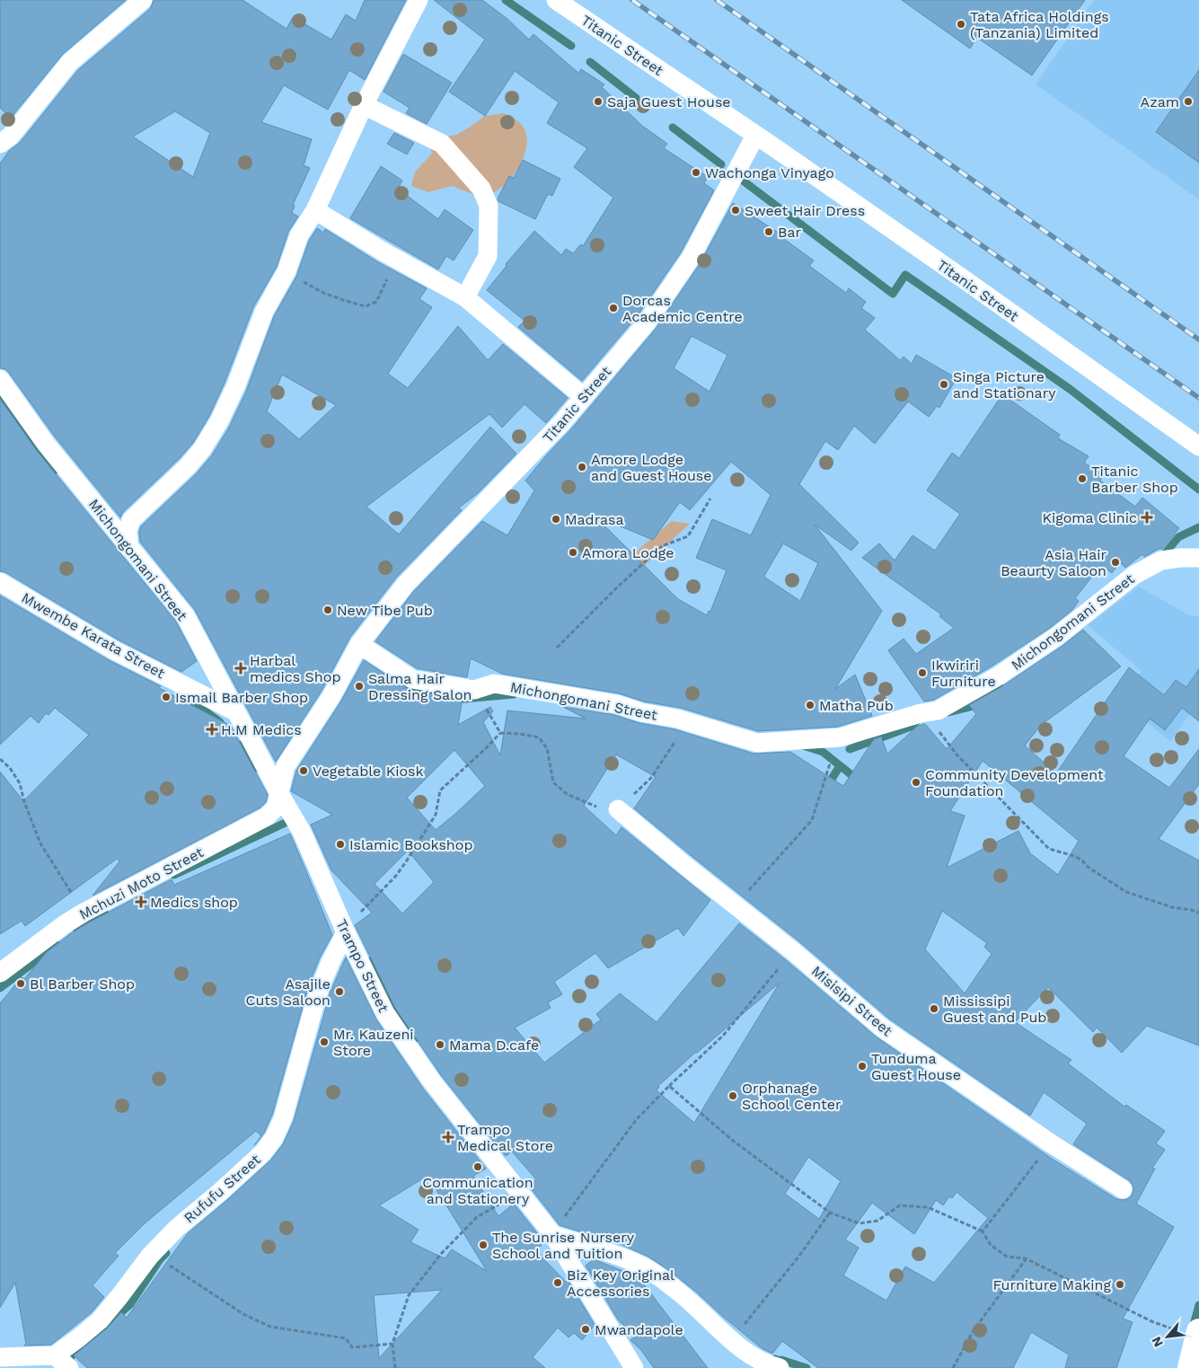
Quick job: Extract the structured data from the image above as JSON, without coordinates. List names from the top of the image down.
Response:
{
  "streets": {
    "street": [
      "Titanic Street",
      "Michongomani Street",
      "Mwembe Karata Street",
      "Mchuzi Moto Street",
      "Trampo Street",
      "Misisipi Street",
      "Rufufu Street"
    ]
  },
  "crossings": [
    ["Titanic Street", "Michongomani Street"],
    ["Michongomani Street", "Mwembe Karata Street"],
    ["Michongomani Street", "Mchuzi Moto Street"],
    ["Michongomani Street", "Trampo Street"],
    ["Mchuzi Moto Street", "Trampo Street"],
    ["Trampo Street", "Rufufu Street"]
  ],
  "places": {
    "other": [
      "Tata Africa Holdings (Tanzania) Limited",
      "Saja Guest House",
      "Azam",
      "Wachonga Vinyago",
      "Sweet Hair Dress",
      "Bar",
      "Dorcas Academic Centre",
      "Singa Picture and Stationary",
      "Amore Lodge and Guest House",
      "Titanic Barber Shop",
      "Madrasa",
      "Amora Lodge",
      "Asia Hair Beaurty Saloon",
      "New Tibe Pub",
      "Ikwiriri Furniture",
      "Salma Hair Dressing Salon",
      "Ismail Barber Shop",
      "Matha Pub",
      "Vegetable Kiosk",
      "Community Development Foundation",
      "Islamic Bookshop",
      "Bl Barber Shop",
      "Asajile Cuts Saloon",
      "Mississipi Guest and Pub",
      "Mr. Kauzeni Store",
      "Mama D.cafe",
      "Tunduma Guest House",
      "Orphanage School Center",
      "Communication and Stationery",
      "The Sunrise Nursery School and Tuition",
      "Biz Key Original Accessories",
      "Furniture Making",
      "Mwandapole"
    ],
    "health": [
      "Kigoma Clinic",
      "Harbal medics Shop",
      "H.M Medics",
      "Medics shop",
      "Trampo Medical Store"
    ]
  },
  "north": "bottom left"
}
